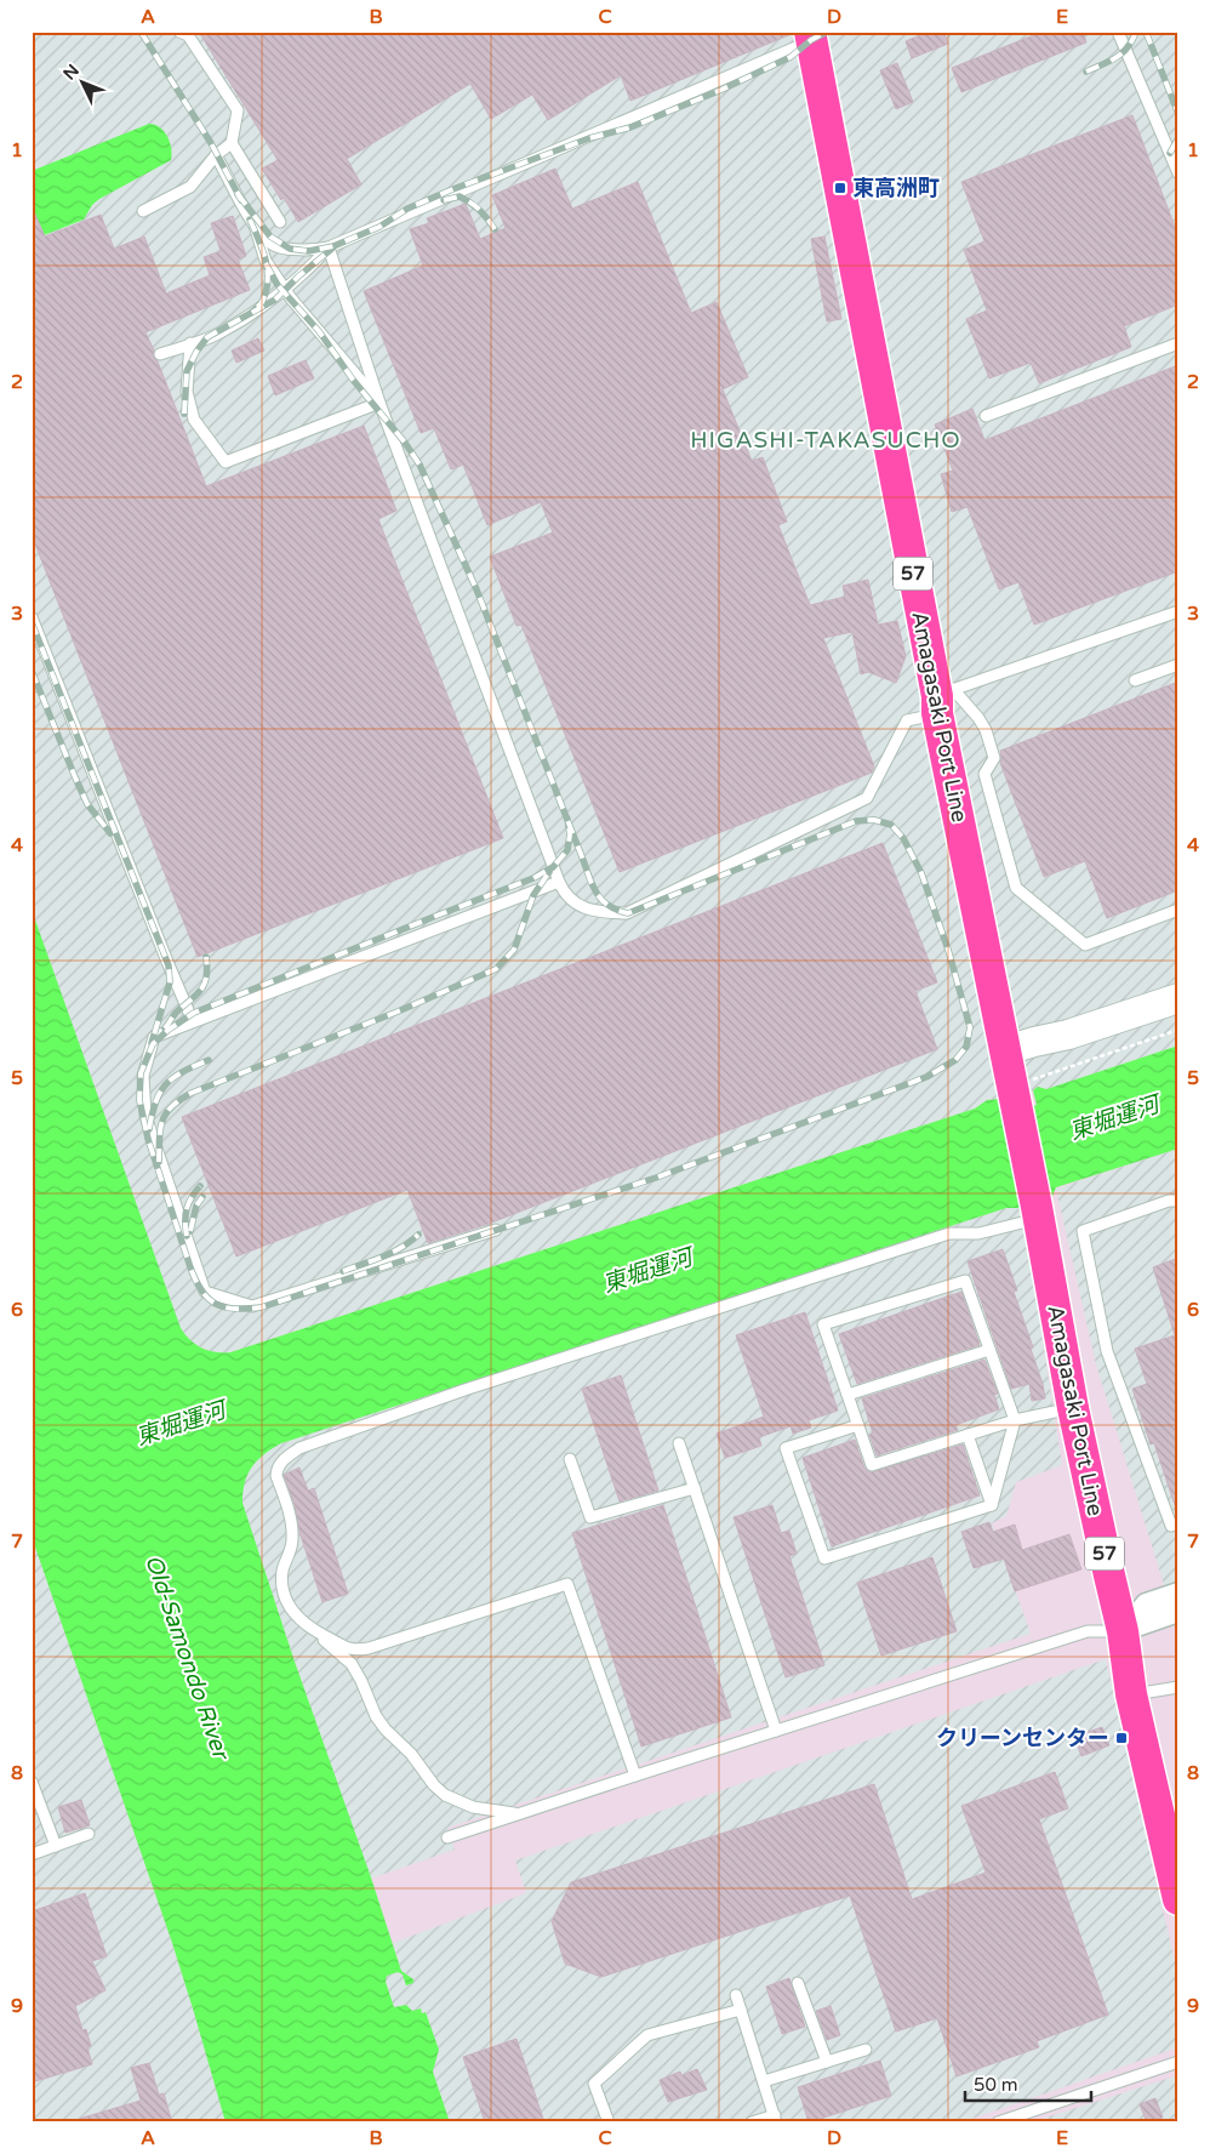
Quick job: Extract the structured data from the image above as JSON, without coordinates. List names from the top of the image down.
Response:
{
  "streets": {
    "main road": ["57", "Amagasaki Port Line"]
  },
  "crossings": [
    ["57", "Amagasaki Port Line"]
  ],
  "districts": ["HIGASHI-TAKASUCHO"],
  "water": ["東堀運河", "Old-Samondo River"],
  "places": {
    "transit": ["東高洲町", "クリーンセンター"]
  },
  "scale_bar": "50 m",
  "north": "top left",
  "grid": {
    "columns": [
      "A",
      "B",
      "C",
      "D",
      "E"
    ],
    "rows": [
      "1",
      "2",
      "3",
      "4",
      "5",
      "6",
      "7",
      "8",
      "9"
    ]
  }
}
